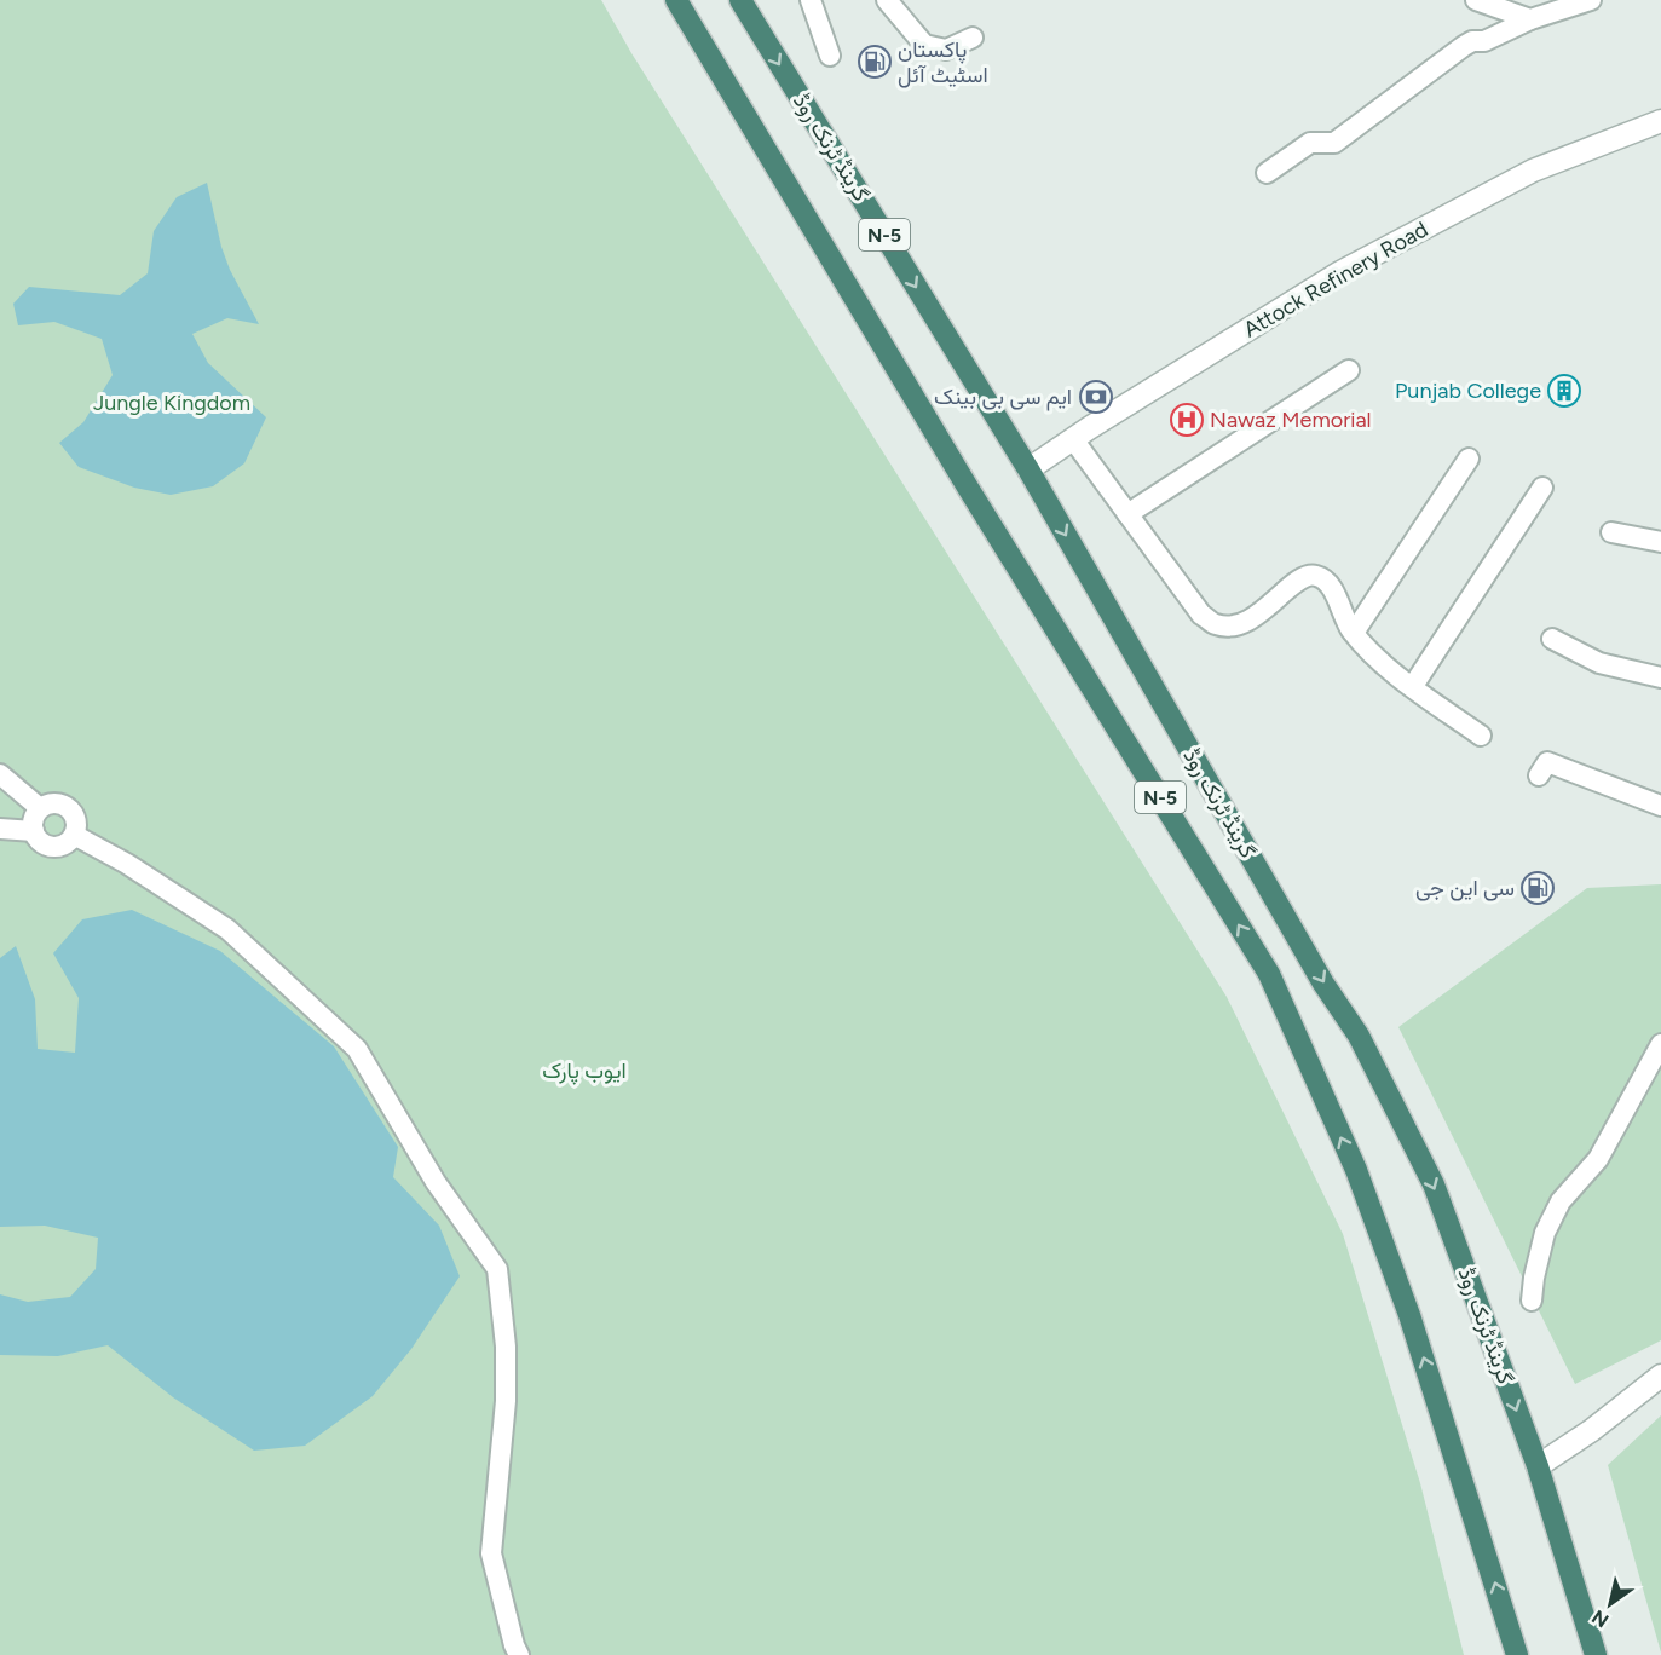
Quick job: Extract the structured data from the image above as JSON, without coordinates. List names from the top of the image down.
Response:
{
  "streets": {
    "highway": ["گرینڈ ٹرنک روڈ", "N-5"],
    "street": ["Attock Refinery Road"]
  },
  "crossings": [
    ["گرینڈ ٹرنک روڈ", "Attock Refinery Road"]
  ],
  "parks": ["Jungle Kingdom", "ایوب پارک"],
  "places": {
    "fuel station": ["پاکستان اسٹیٹ آئل", "سی این جی"],
    "building": ["Punjab College"],
    "bank": ["ایم سی بی بینک"],
    "hospital": ["Nawaz Memorial"]
  },
  "north": "bottom left"
}
